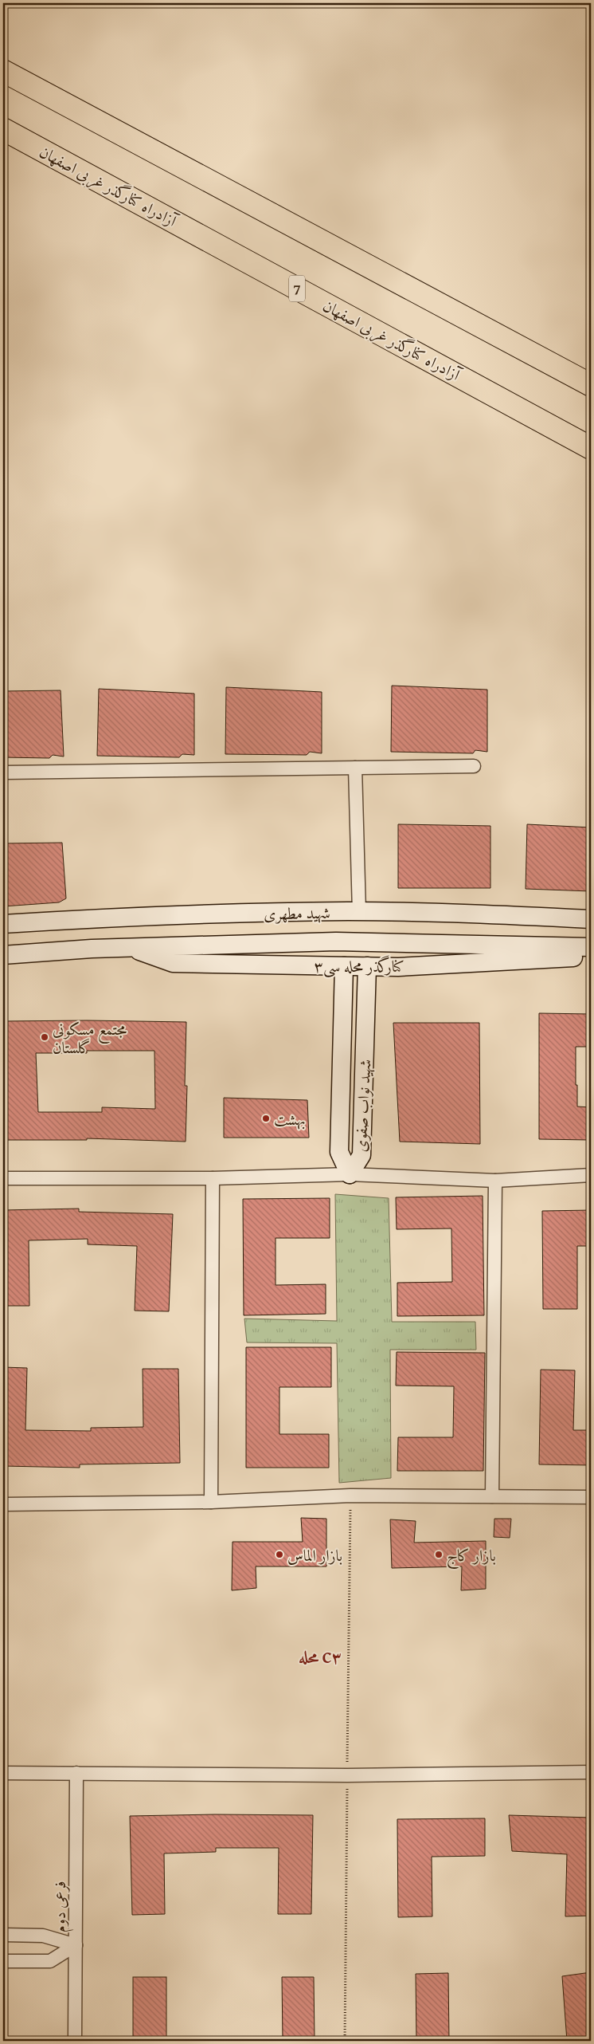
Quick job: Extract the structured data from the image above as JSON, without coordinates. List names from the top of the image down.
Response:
{
  "streets": {
    "highway": ["آزادراه کنارگذر غربی اصفهان", "7"],
    "main road": ["شهید مطهری", "کنارگذر محله سی۳", "شهید نواب صفوی"],
    "street": ["فرعی دوم"]
  },
  "crossings": [
    ["شهید مطهری", "کنارگذر محله سی۳"],
    ["کنارگذر محله سی۳", "شهید نواب صفوی"]
  ],
  "districts": ["محله C۳"],
  "places": [
    "مجتمع مسکونی گلستان",
    "بهشت",
    "بازار الماس",
    "بازار کاج"
  ]
}
